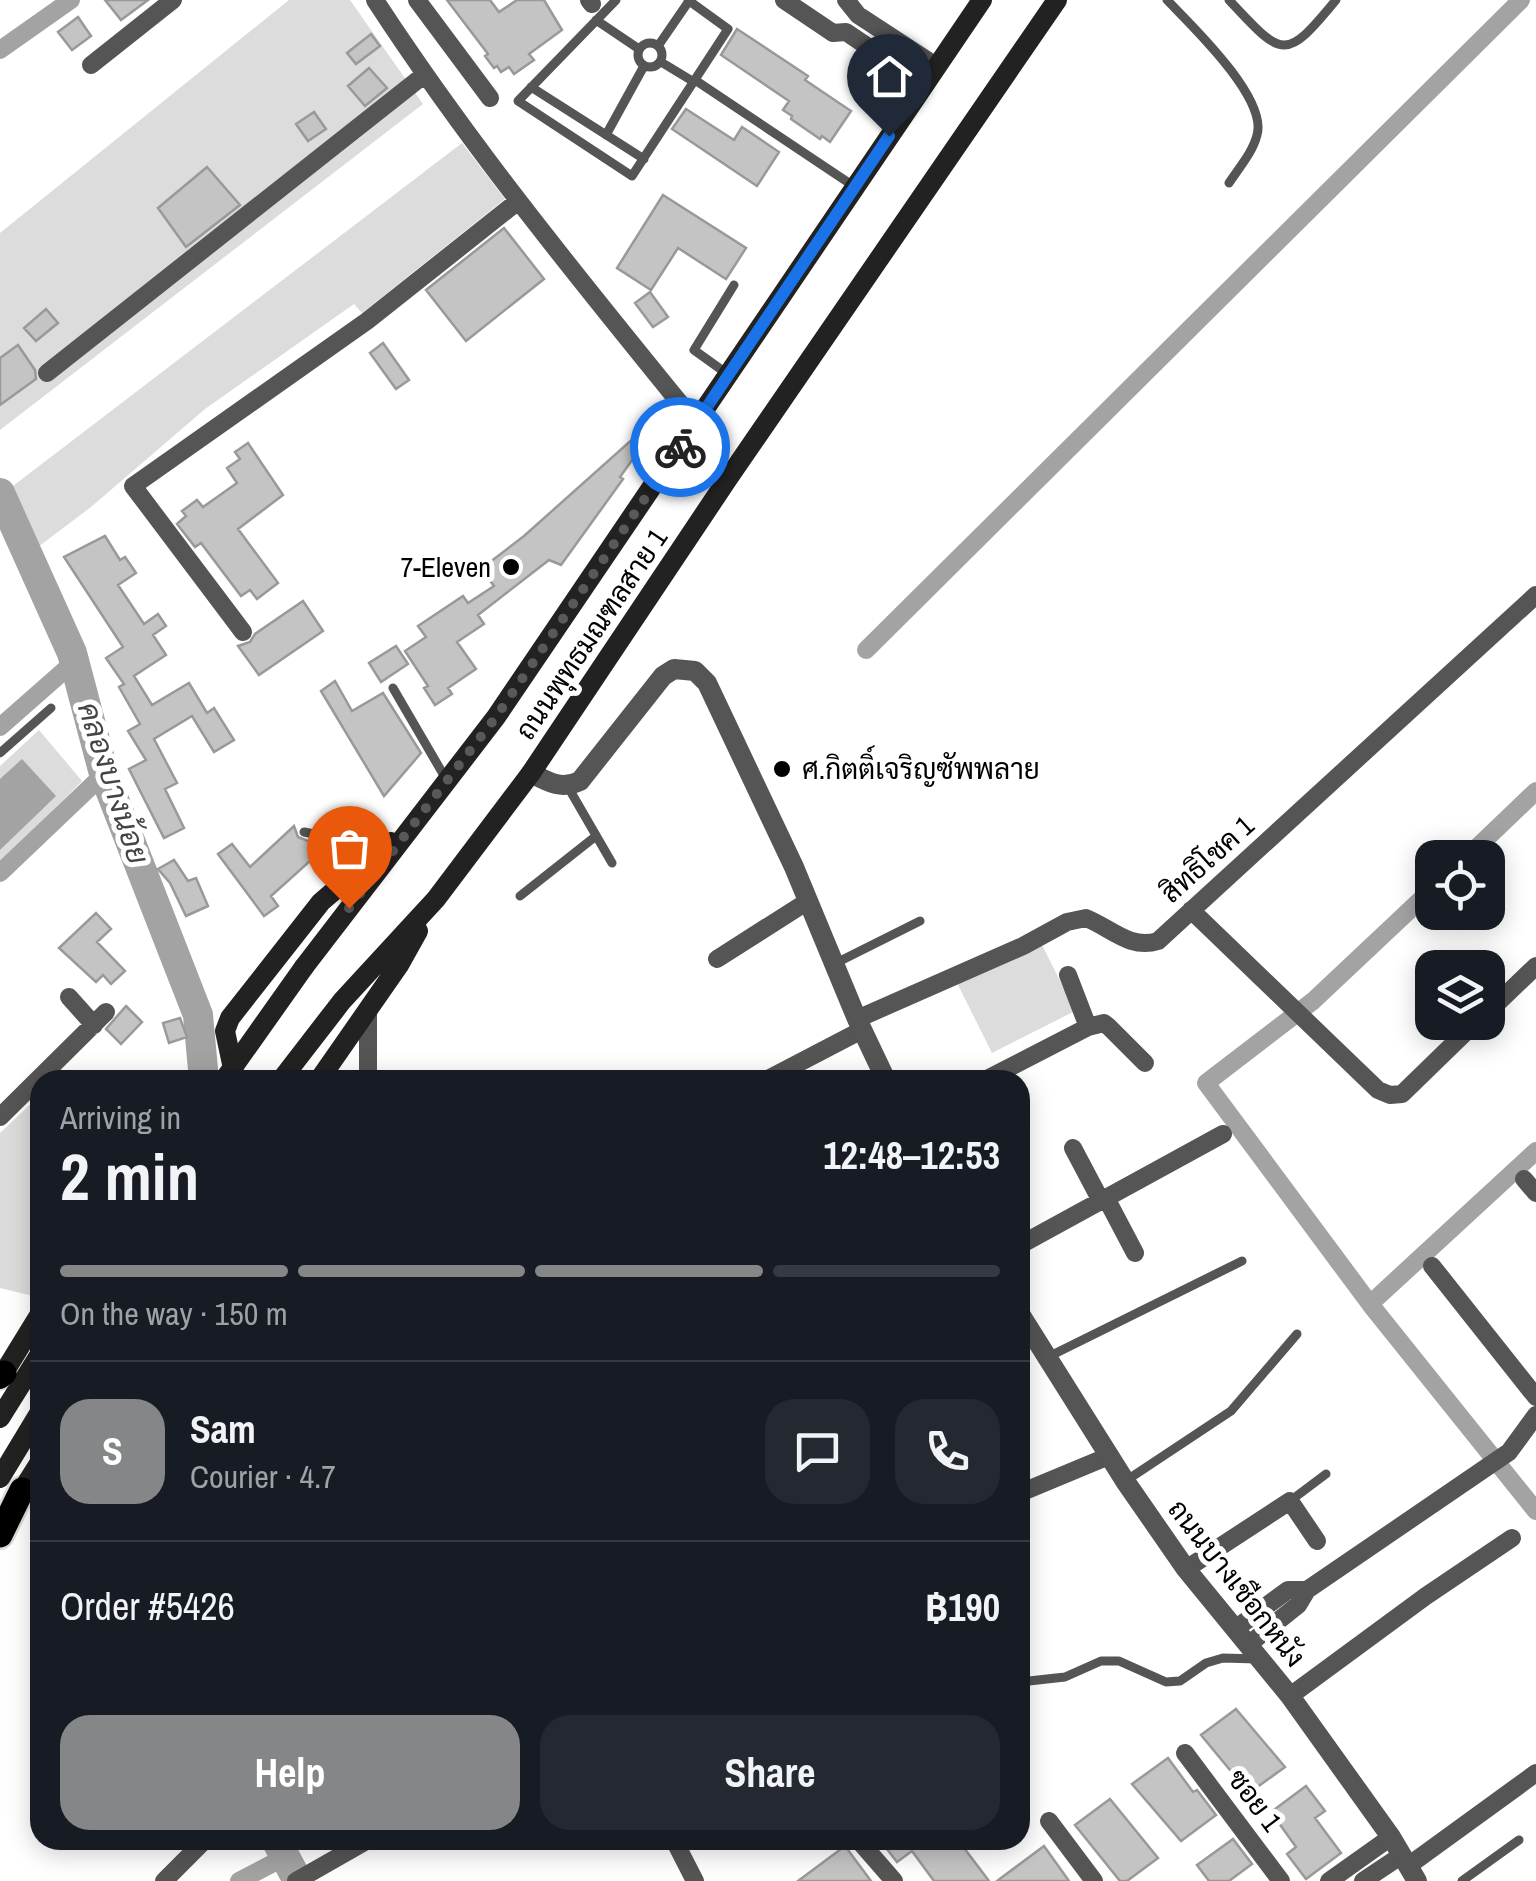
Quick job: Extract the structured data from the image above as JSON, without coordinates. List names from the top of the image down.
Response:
{
  "streets": {
    "main road": ["ถนนพุทธมณฑลสาย 1"],
    "street": ["สิทธิโชค 1", "ถนนบางเชือกหนัง", "ซอย 1"]
  },
  "water": ["คลองบางน้อย"],
  "places": ["7-Eleven", "ศ.กิตติ์เจริญซัพพลาย"],
  "page": {
    "heading": ["2 min", "Arriving in", "12:48–12:53"],
    "panel": [
      "Sam",
      "Courier · 4.7",
      "Order #5426",
      "฿190"
    ],
    "bar": "On the way · 150 m",
    "round": "S",
    "buttons": ["Help", "Share"]
  }
}
